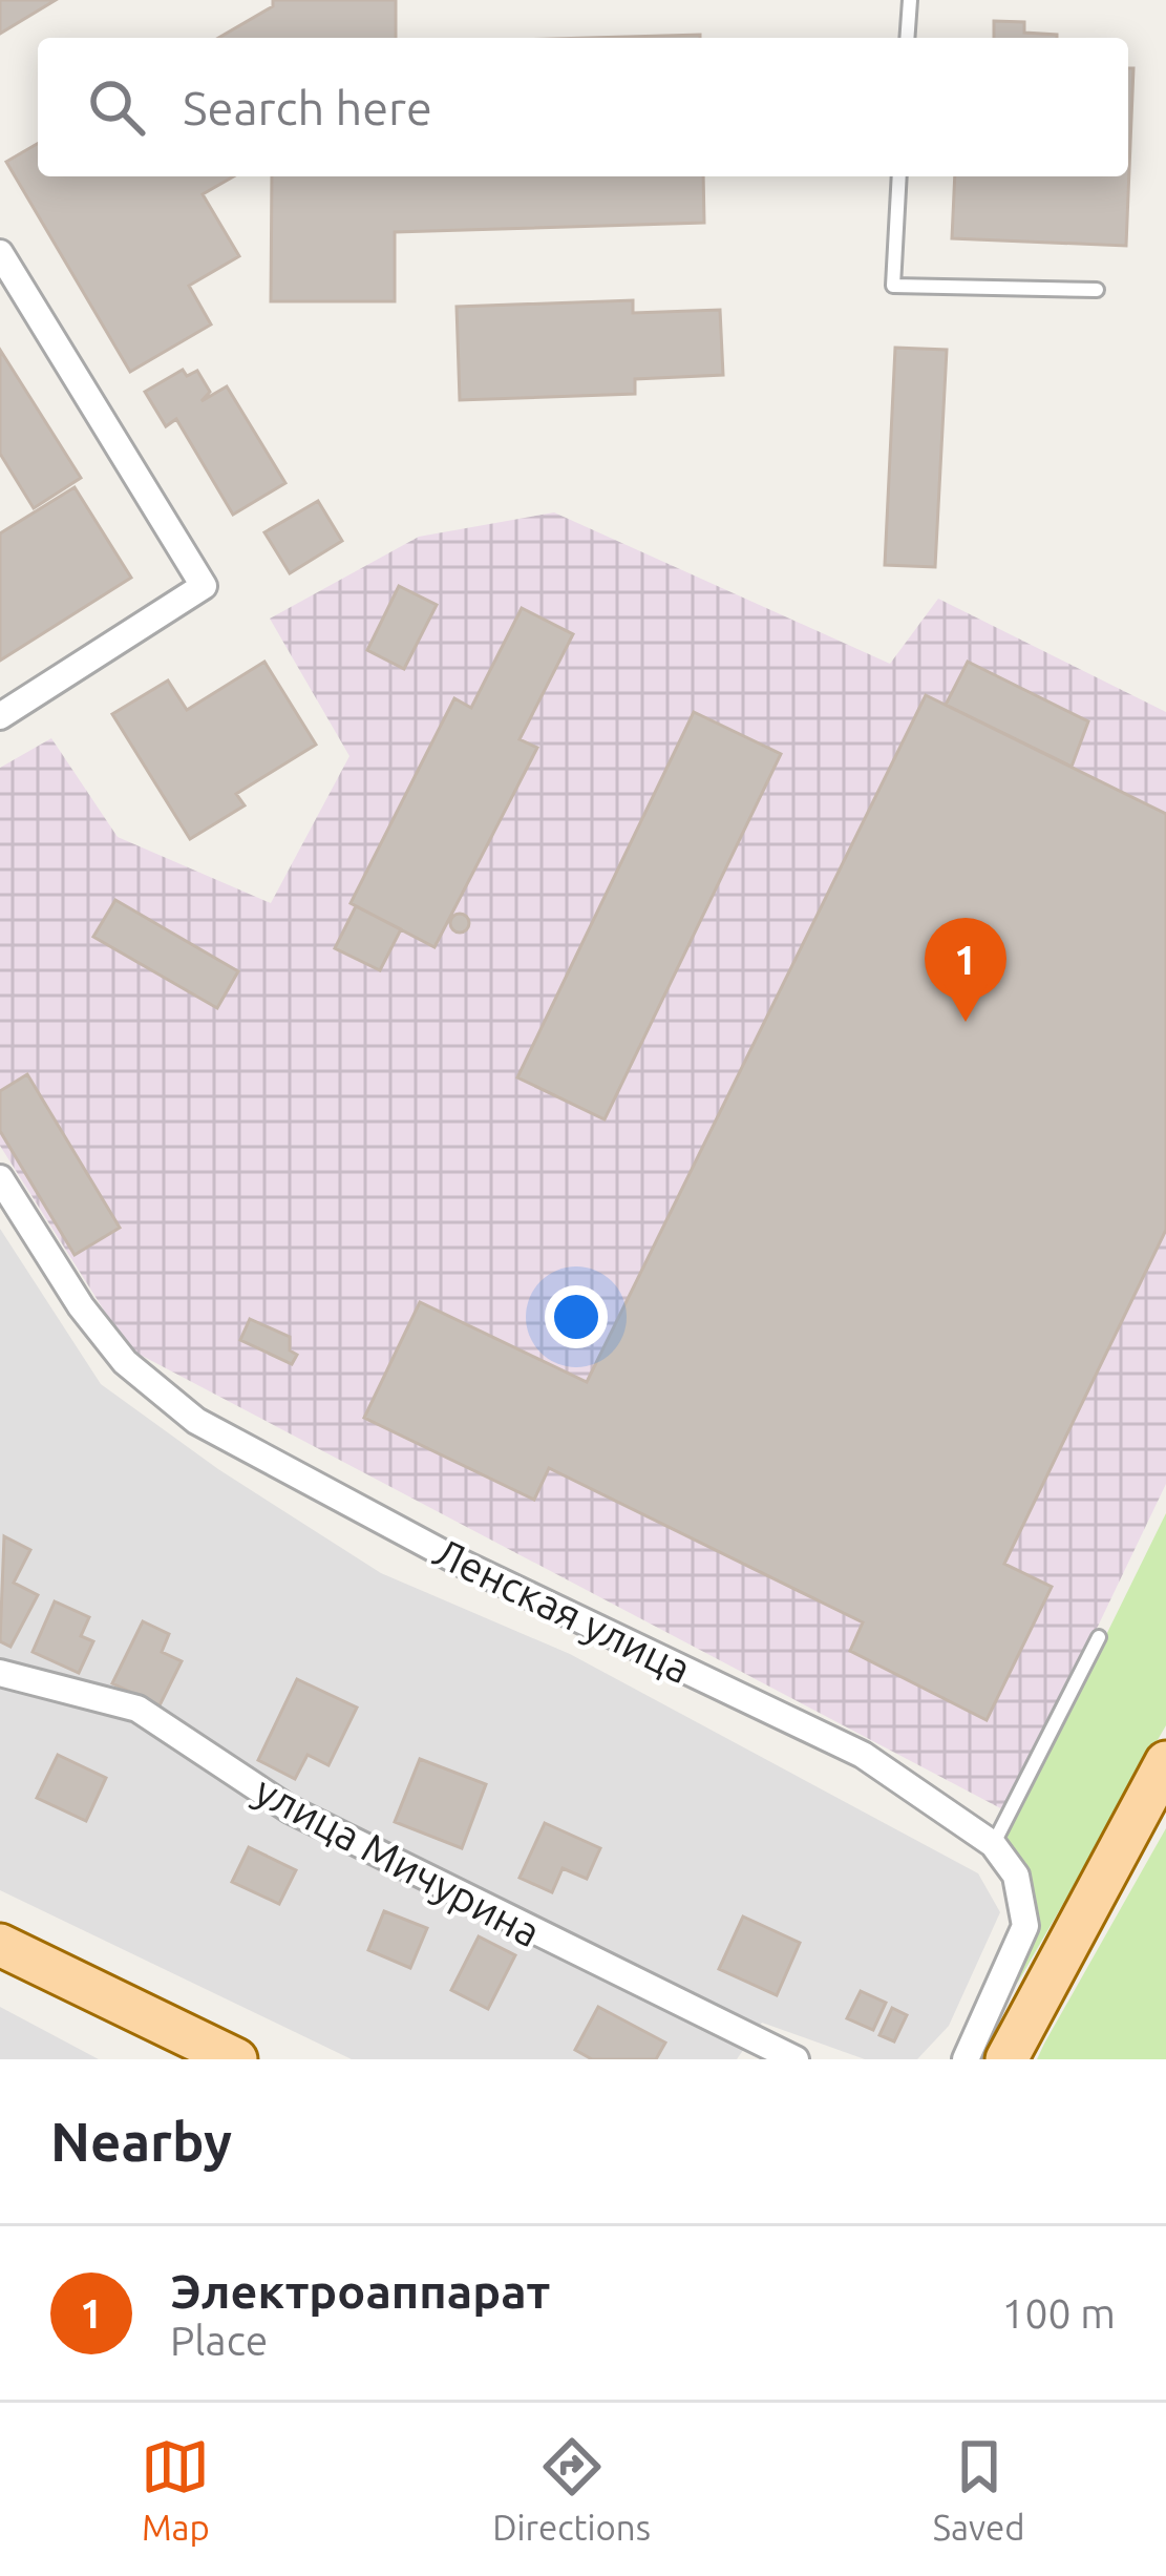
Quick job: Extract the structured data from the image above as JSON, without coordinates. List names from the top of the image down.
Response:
{
  "streets": {
    "street": ["Ленская улица", "улица Мичурина"]
  },
  "page": {
    "search": "Search here",
    "pins": "1",
    "heading": "Nearby",
    "list": [
      {
        "mark": "1",
        "name": "Электроаппарат",
        "note": "Place",
        "value": "100 m"
      }
    ],
    "nav": ["Map", "Directions", "Saved"]
  }
}
